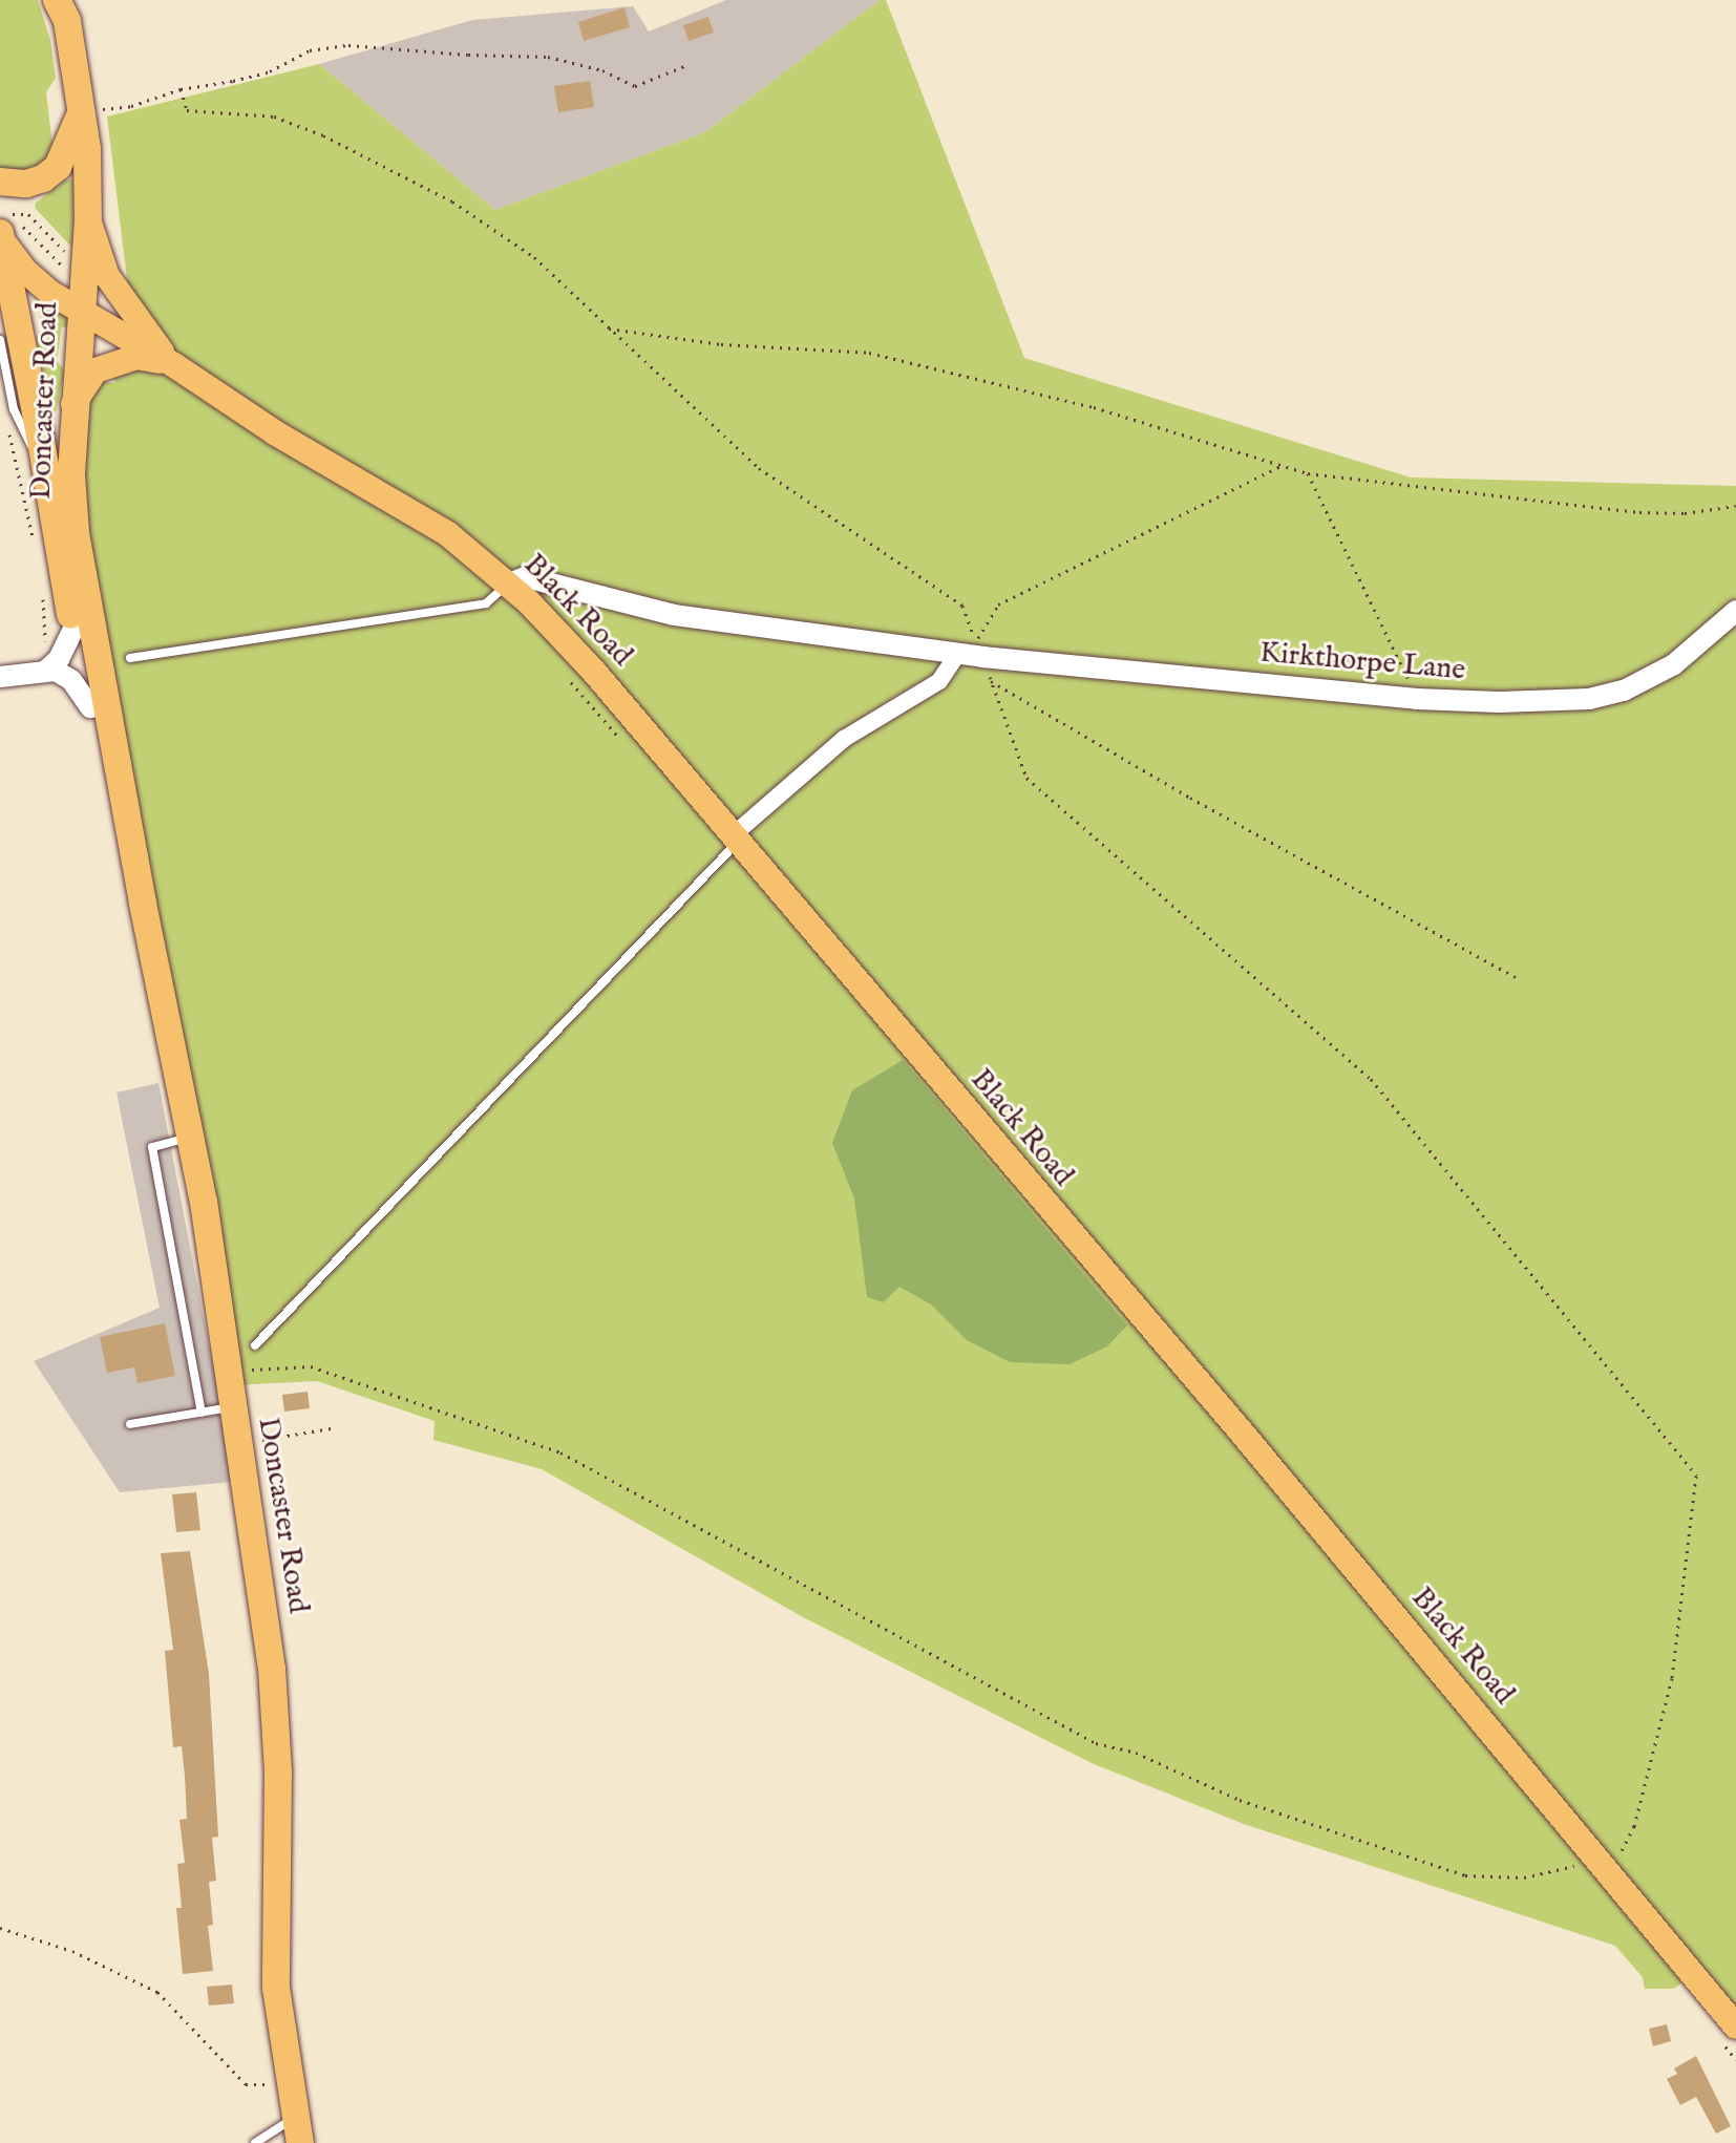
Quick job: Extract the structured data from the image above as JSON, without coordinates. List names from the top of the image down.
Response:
{
  "streets": {
    "highway": ["Doncaster Road"],
    "main road": ["Black Road"],
    "street": ["Kirkthorpe Lane"]
  },
  "crossings": [
    ["Doncaster Road", "Black Road"],
    ["Black Road", "Kirkthorpe Lane"]
  ]
}
